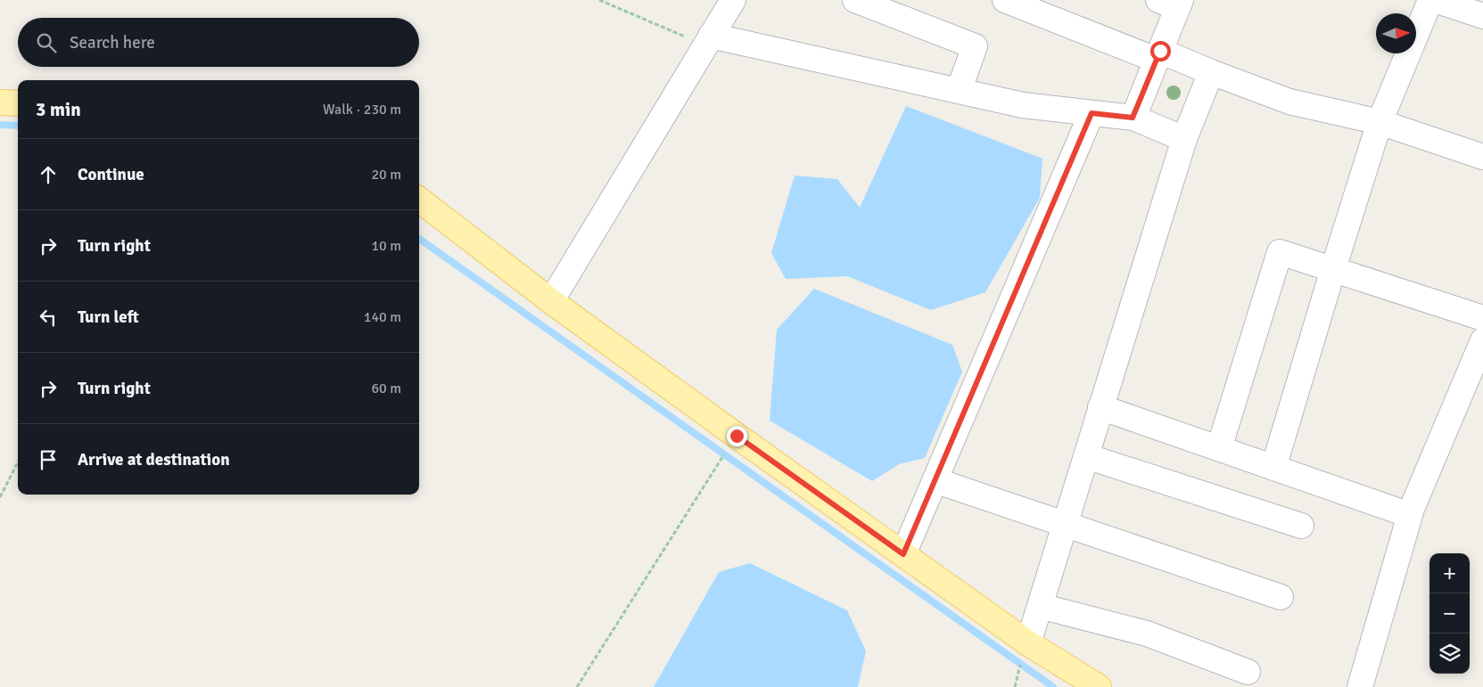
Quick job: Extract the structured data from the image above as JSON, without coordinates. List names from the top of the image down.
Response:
{
  "north": "right",
  "page": {
    "search": "Search here",
    "heading": ["3 min", "Walk · 230 m"],
    "list": [
      ["Continue", "20 m"],
      ["Turn right", "10 m"],
      ["Turn left", "140 m"],
      ["Turn right", "60 m"],
      "Arrive at destination"
    ],
    "map_buttons": ["+", "−"]
  }
}
